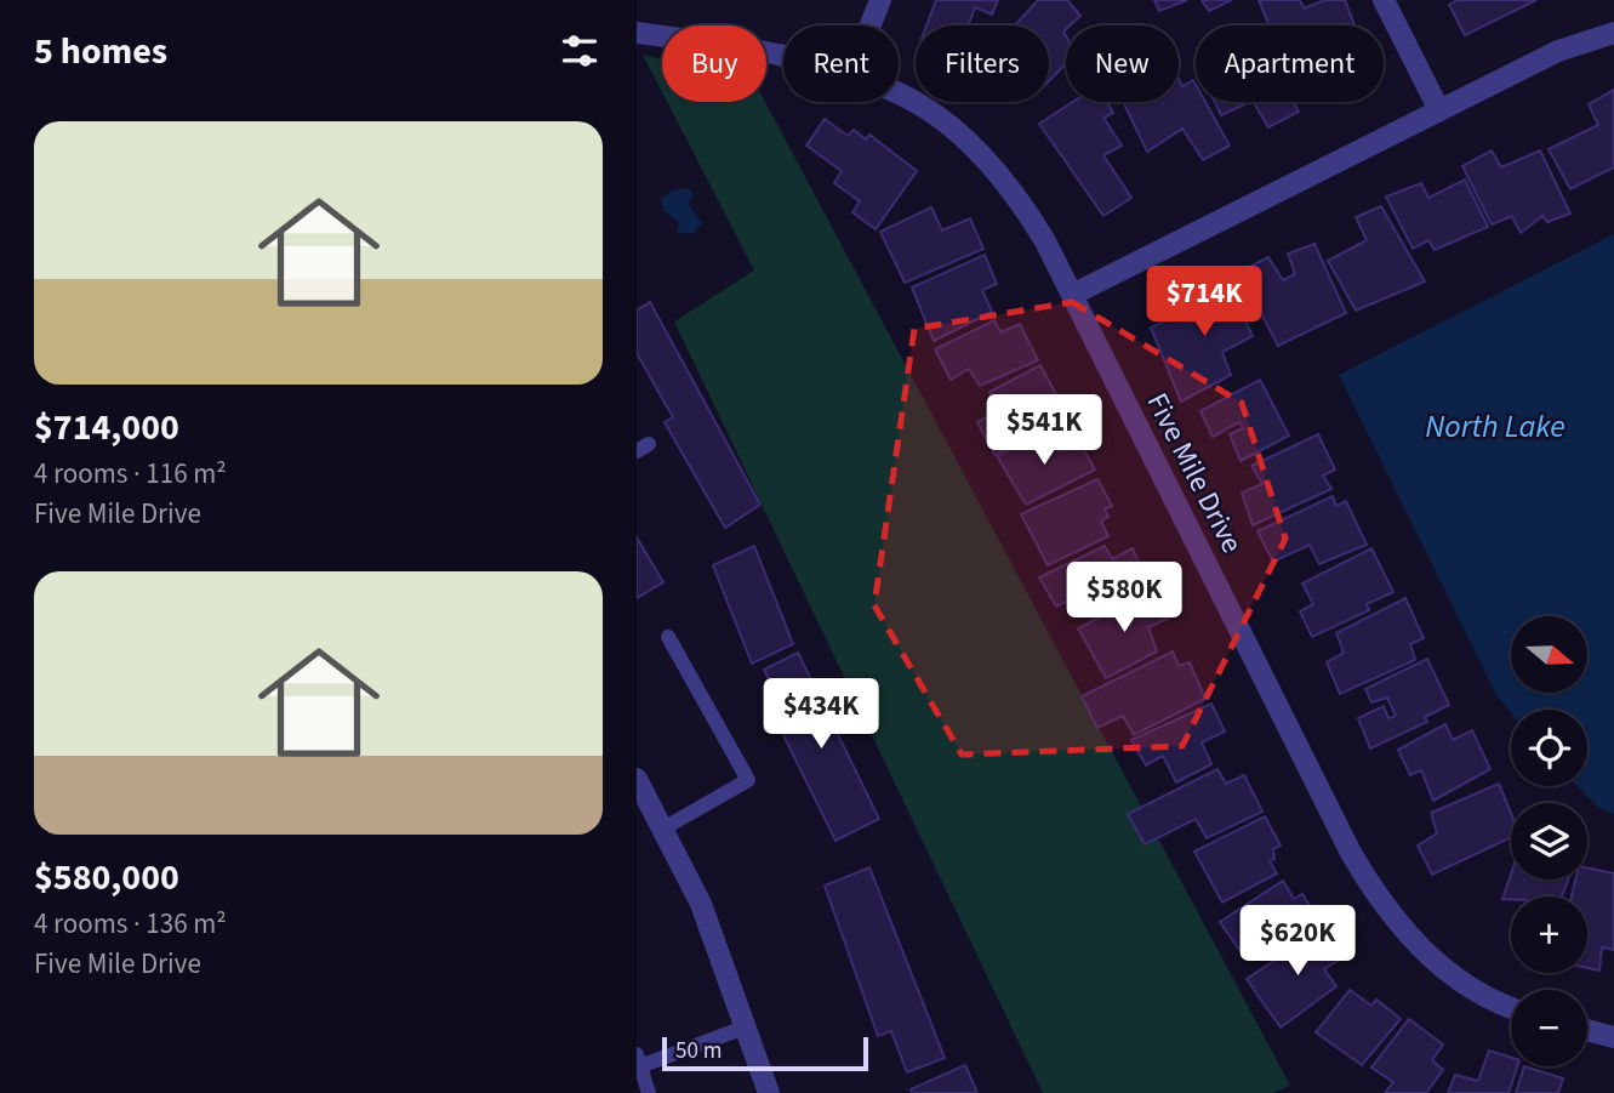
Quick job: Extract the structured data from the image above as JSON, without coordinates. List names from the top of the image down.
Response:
{
  "streets": {
    "street": ["Five Mile Drive"]
  },
  "water": ["North Lake"],
  "scale_bar": "50 m",
  "north": "right",
  "page": {
    "heading": "5 homes",
    "chip": [
      "Buy",
      "Rent",
      "Filters",
      "New",
      "Apartment"
    ],
    "list": [
      {
        "name": "$714,000",
        "note": "4 rooms · 116 m² · Five Mile Drive"
      },
      {
        "name": "$580,000",
        "note": "4 rooms · 136 m² · Five Mile Drive"
      }
    ],
    "price": [
      "$714K",
      "$541K",
      "$580K",
      "$434K",
      "$620K"
    ],
    "map_buttons": ["+", "−"],
    "scale": "50 m"
  }
}
